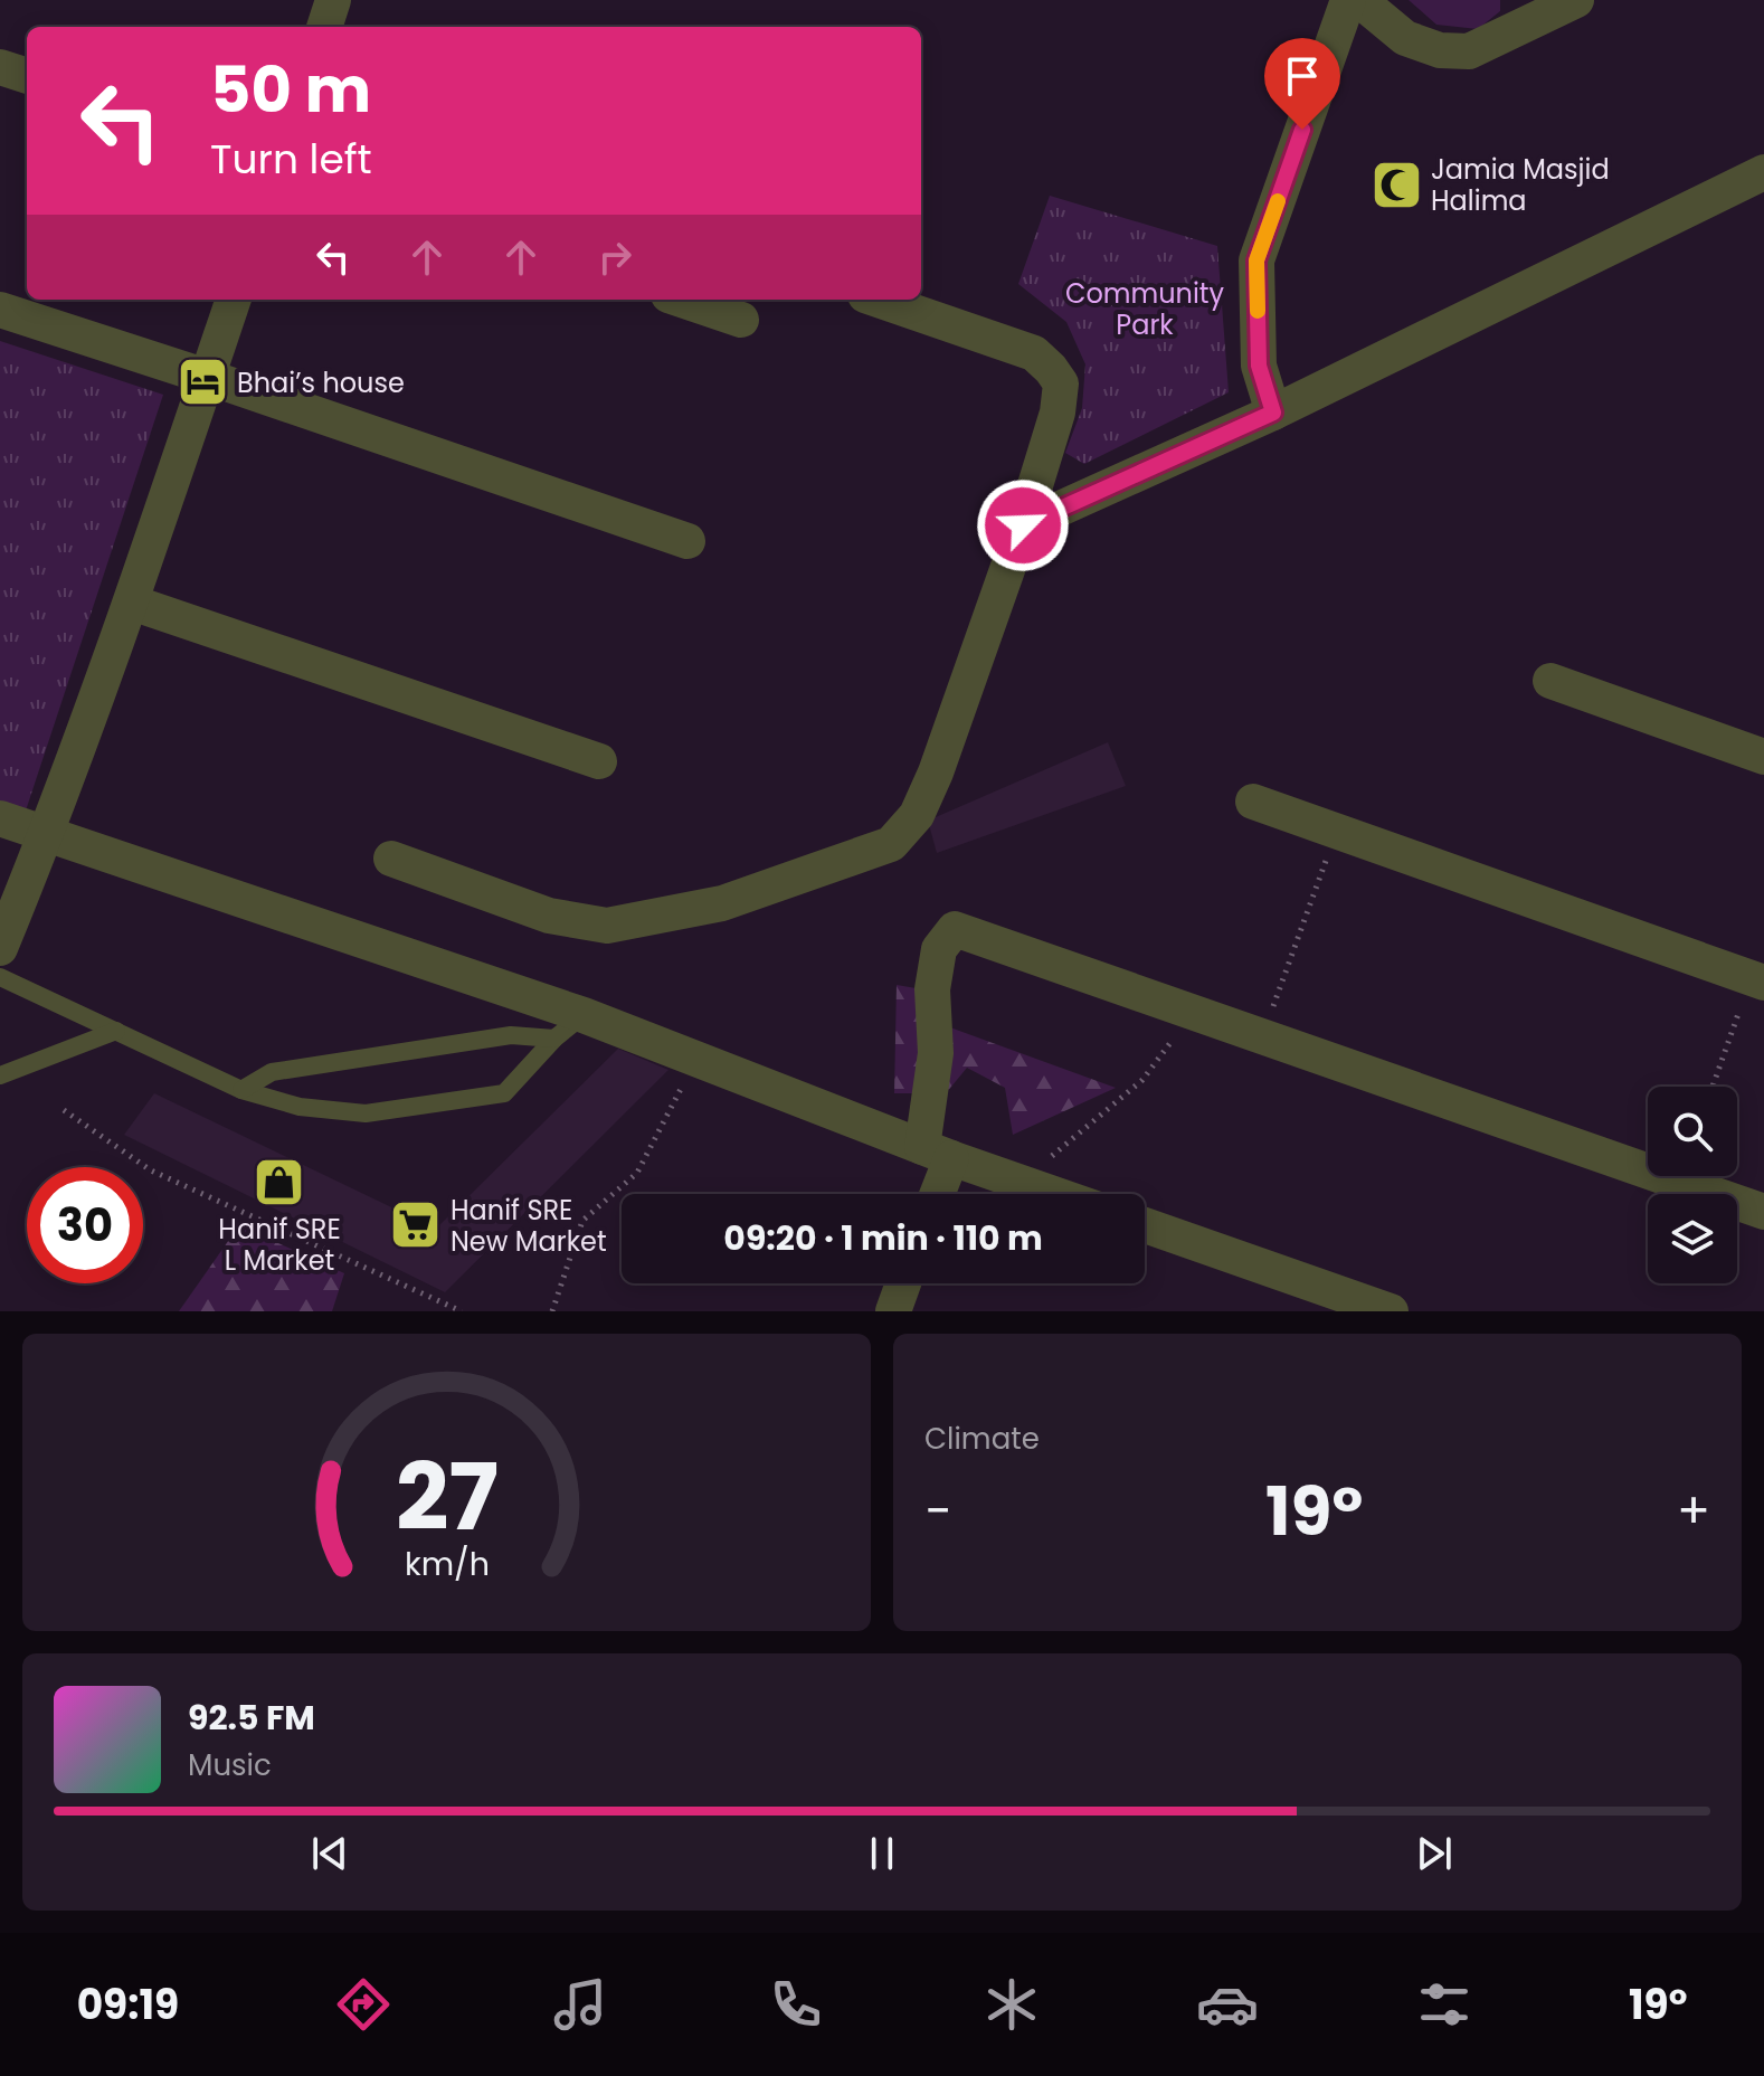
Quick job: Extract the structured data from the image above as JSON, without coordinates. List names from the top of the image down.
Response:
{
  "parks": ["Community Park"],
  "places": {
    "mosque": ["Jamia Masjid Halima"],
    "hotel": ["Bhai’s house"],
    "shop": ["Hanif SRE L Market"],
    "supermarket": ["Hanif SRE New Market"]
  },
  "page": {
    "turn": ["50 m", "Turn left"],
    "limit": "30",
    "trip": "09:20 · 1 min · 110 m",
    "tile": "Climate",
    "heat": ["−", "19°", "+"],
    "song": ["92.5 FM", "Music"],
    "tabs": ["09:19", "19°"],
    "gauge": ["27", "km/h"]
  }
}
